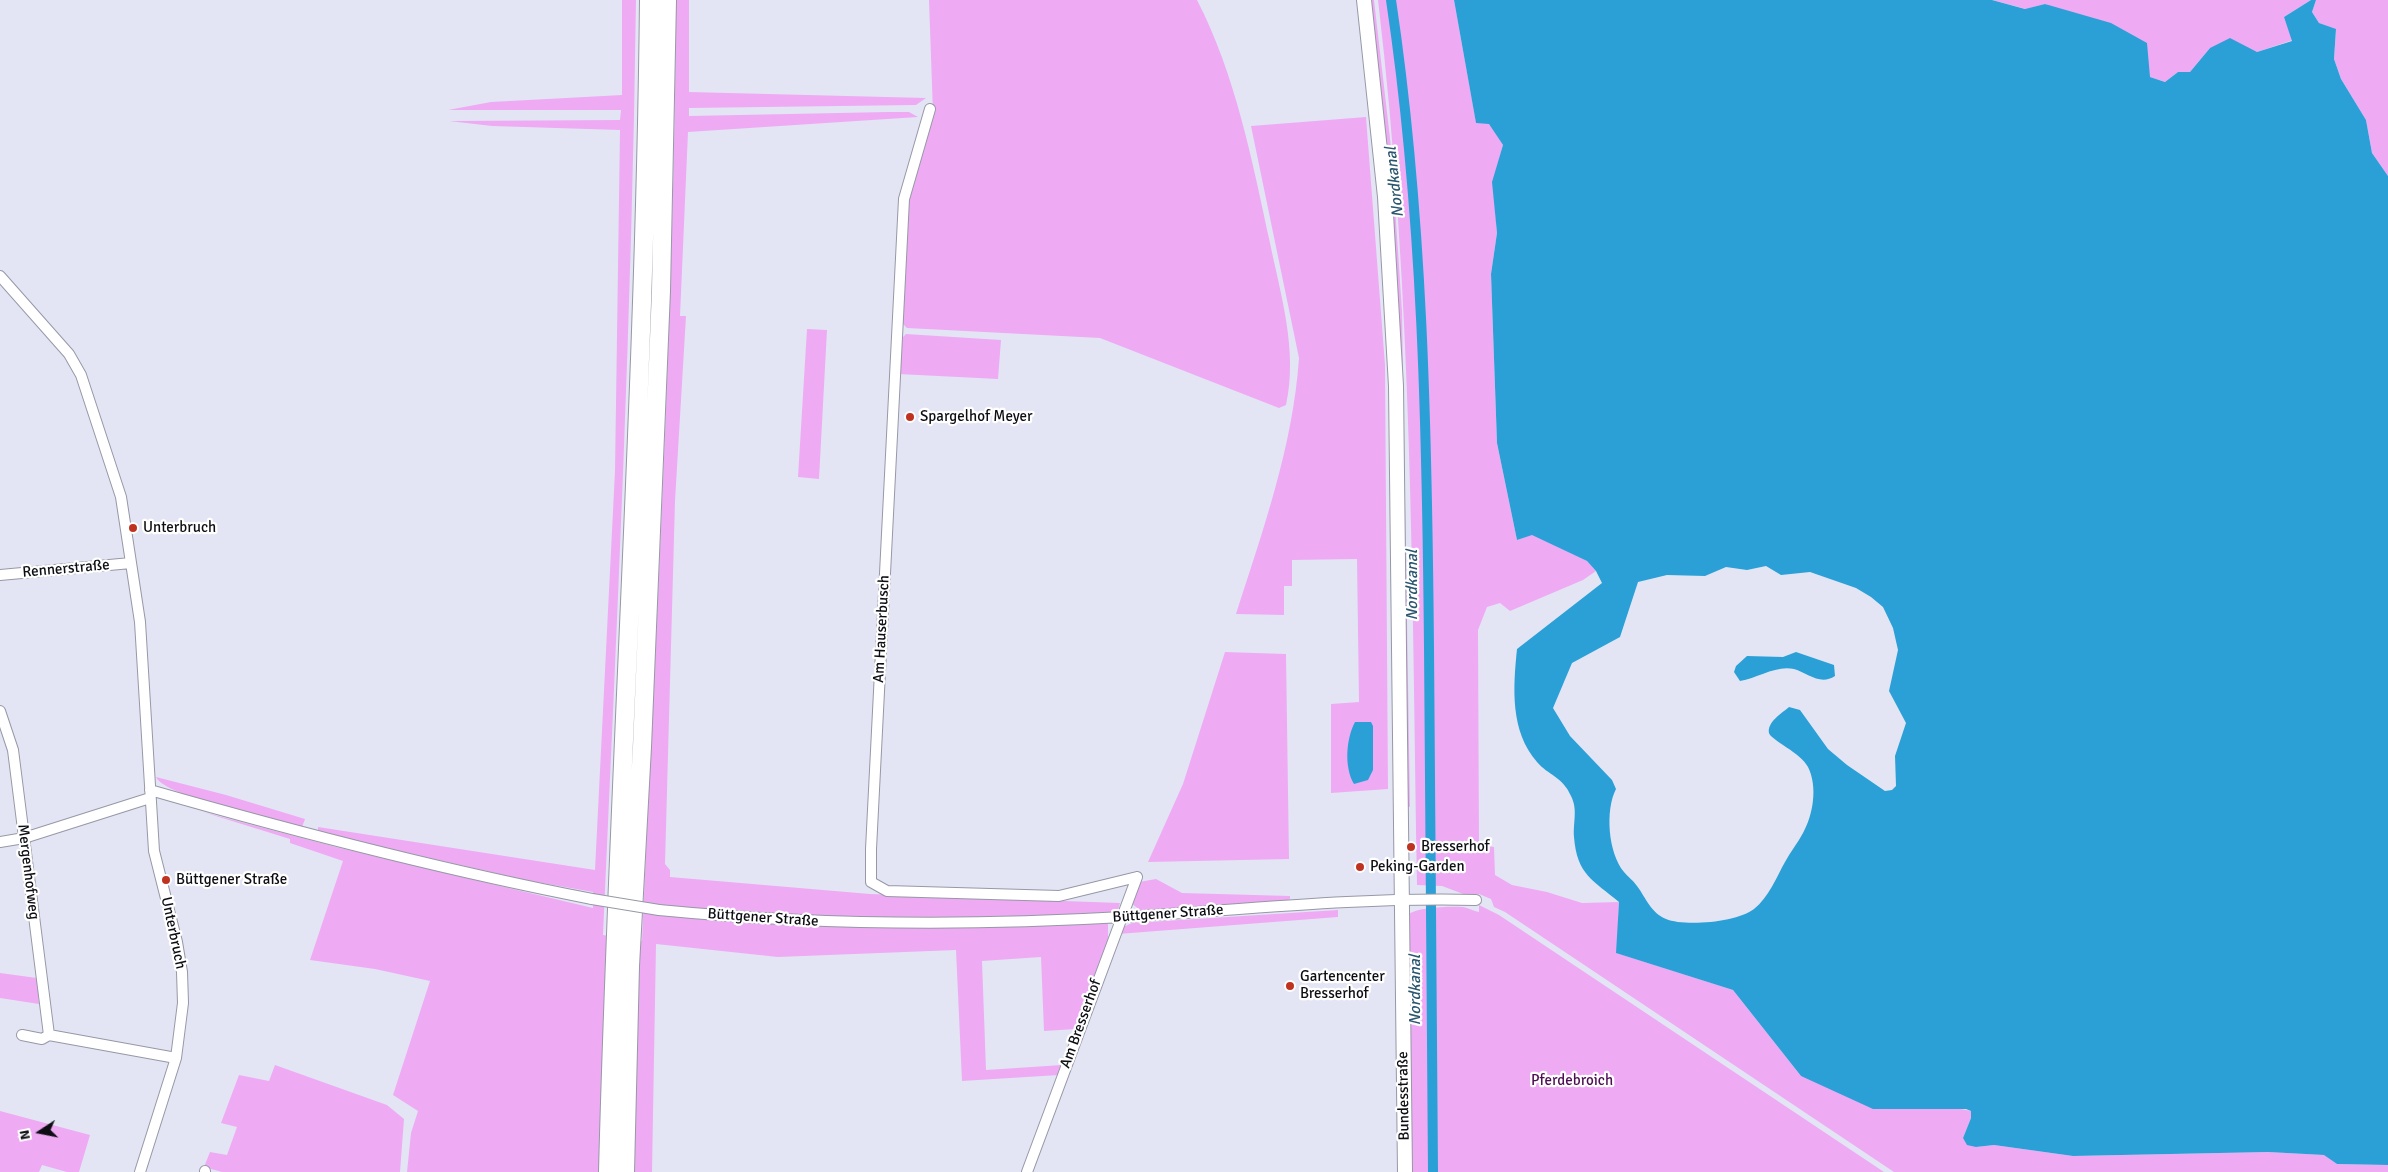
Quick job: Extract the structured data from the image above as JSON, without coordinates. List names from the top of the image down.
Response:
{
  "streets": {
    "main road": ["Bundesstraße"],
    "street": [
      "Rennerstraße",
      "Am Hauserbusch",
      "Mergenhofweg",
      "Büttgener Straße",
      "Unterbruch",
      "Am Bresserhof"
    ]
  },
  "crossings": [
    ["Rennerstraße", "Unterbruch"],
    ["Am Hauserbusch", "Am Bresserhof"],
    ["Büttgener Straße", "Unterbruch"],
    ["Büttgener Straße", "Am Bresserhof"],
    ["Büttgener Straße", "Bundesstraße"]
  ],
  "water": ["Nordkanal"],
  "parks": ["Pferdebroich"],
  "places": [
    "Spargelhof Meyer",
    "Unterbruch",
    "Bresserhof",
    "Peking-Garden",
    "Büttgener Straße",
    "Gartencenter Bresserhof"
  ],
  "north": "left"
}
